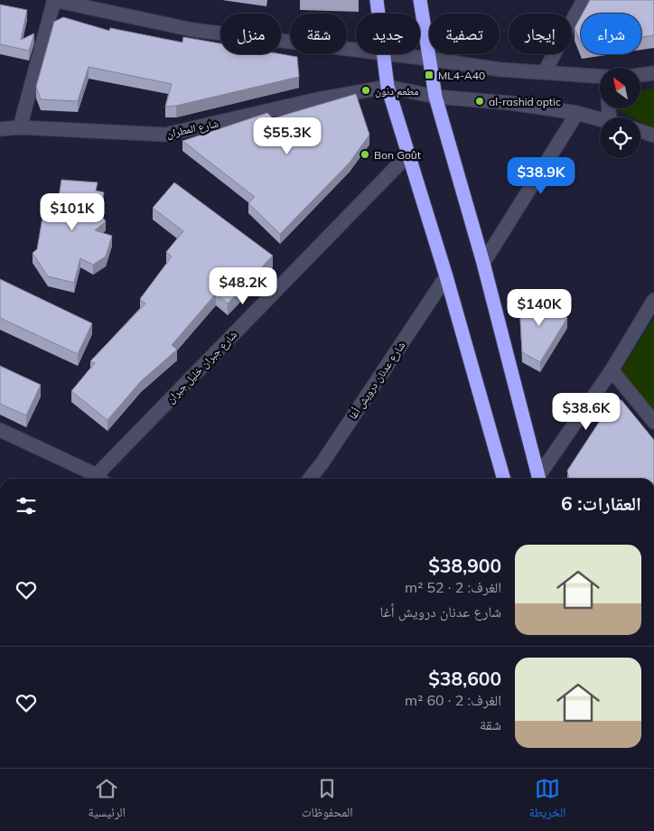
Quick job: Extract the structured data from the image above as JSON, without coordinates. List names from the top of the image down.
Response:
{
  "streets": {
    "street": ["شارع المطران", "شارع جبران خليل جبران", "شارع عدنان درويش أغا"]
  },
  "places": {
    "transit": ["ML4-A40"],
    "other": ["مطعم دنون", "al-rashid optic", "Bon Goût"]
  },
  "north": "top left",
  "page": {
    "chip": [
      "شراء",
      "إيجار",
      "تصفية",
      "جديد",
      "شقة",
      "منزل"
    ],
    "price": [
      "$55.3K",
      "$38.9K",
      "$101K",
      "$48.2K",
      "$140K",
      "$38.6K"
    ],
    "heading": "العقارات: 6",
    "list": [
      {
        "name": "$38,900",
        "note": "الغرف: 2 · 52 m² · شارع عدنان درويش أغا"
      },
      {
        "name": "$38,600",
        "note": "الغرف: 2 · 60 m² · شقة"
      }
    ],
    "tabs": ["الخريطة", "المحفوظات", "الرئيسية"]
  }
}
